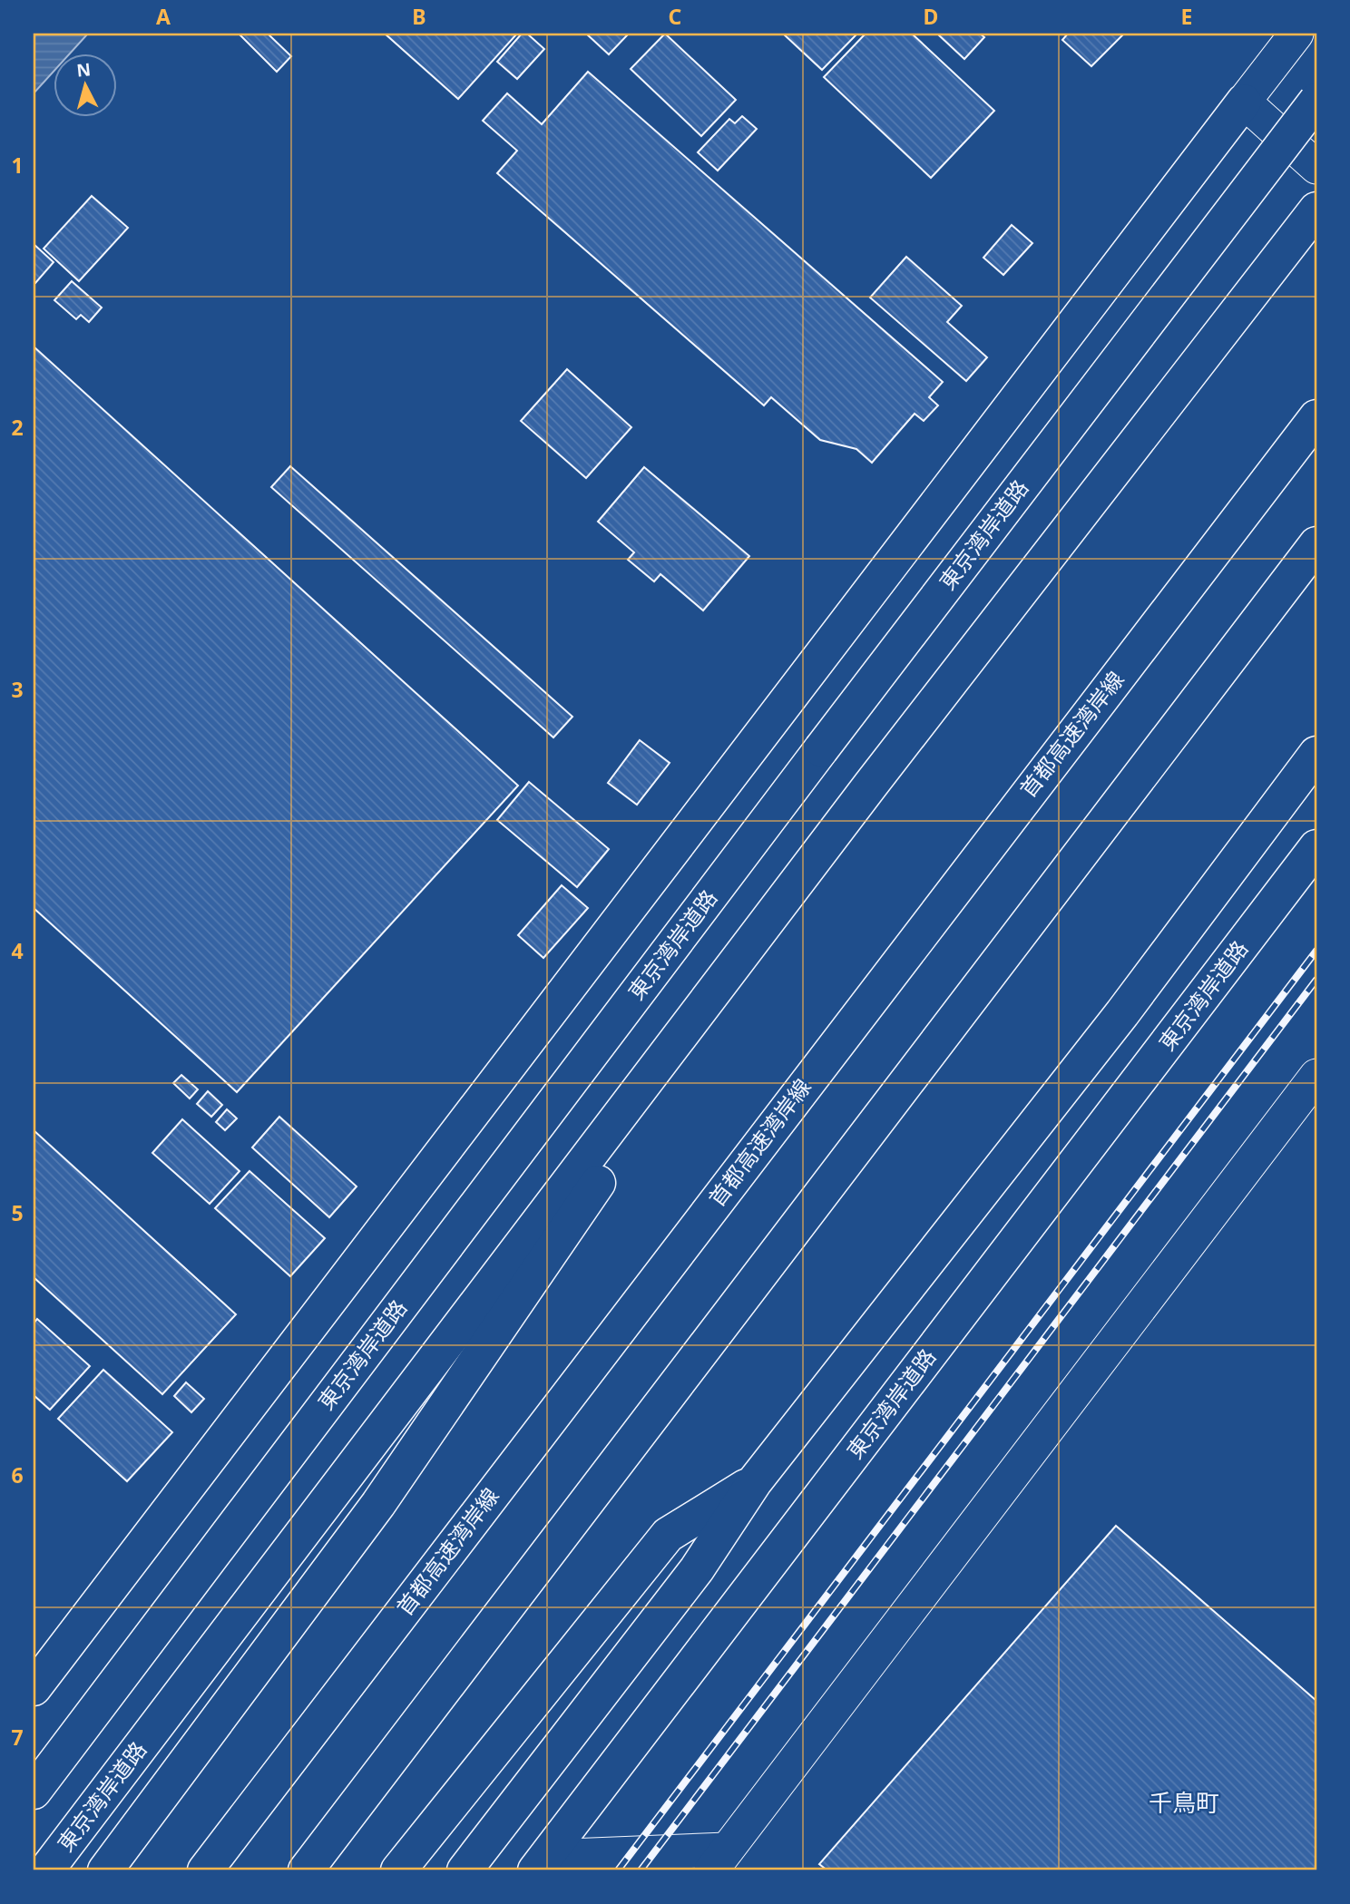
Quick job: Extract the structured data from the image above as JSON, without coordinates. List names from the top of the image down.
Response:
{
  "streets": {
    "main road": ["東京湾岸道路", "首都高速湾岸線"]
  },
  "districts": ["千鳥町"],
  "north": "top",
  "grid": {
    "columns": [
      "A",
      "B",
      "C",
      "D",
      "E"
    ],
    "rows": [
      "1",
      "2",
      "3",
      "4",
      "5",
      "6",
      "7"
    ]
  }
}
